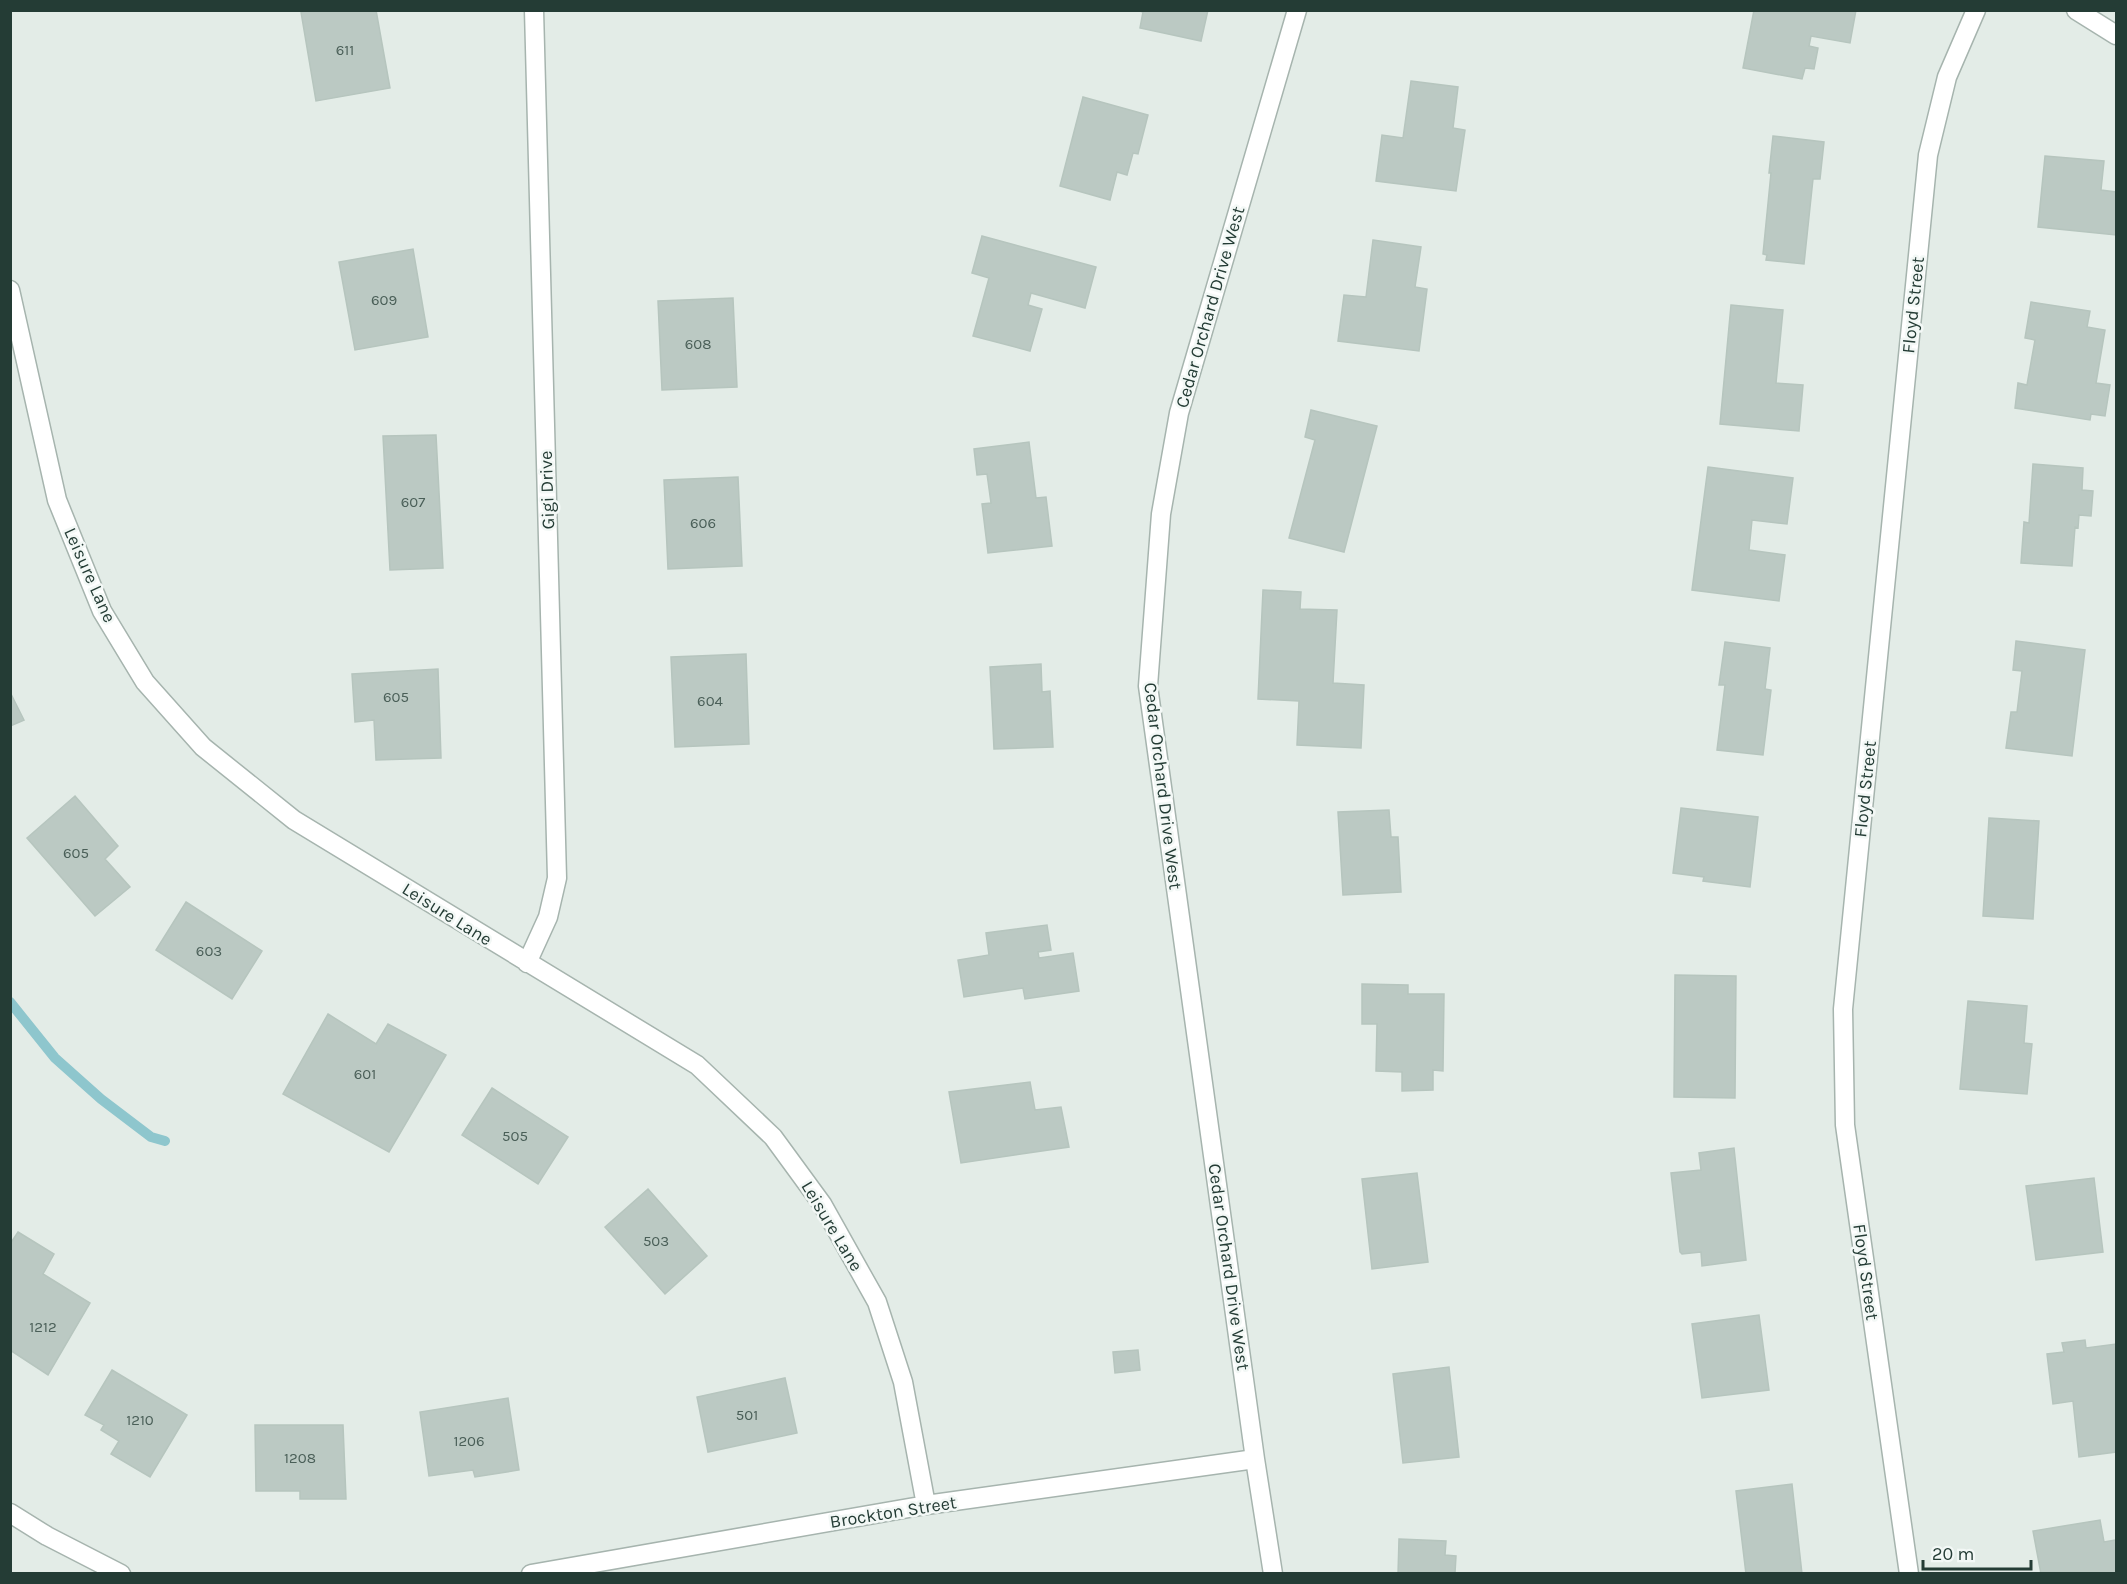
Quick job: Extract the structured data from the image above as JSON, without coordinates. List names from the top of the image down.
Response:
{
  "streets": {
    "street": [
      "Floyd Street",
      "Cedar Orchard Drive West",
      "Gigi Drive",
      "Leisure Lane",
      "Brockton Street"
    ]
  },
  "crossings": [
    ["Cedar Orchard Drive West", "Brockton Street"],
    ["Gigi Drive", "Leisure Lane"],
    ["Leisure Lane", "Brockton Street"]
  ],
  "house_numbers": [
    "611",
    "609",
    "608",
    "607",
    "606",
    "605",
    "604",
    "605",
    "603",
    "601",
    "505",
    "503",
    "1212",
    "501",
    "1210",
    "1206",
    "1208"
  ],
  "scale_bar": "20 m"
}
